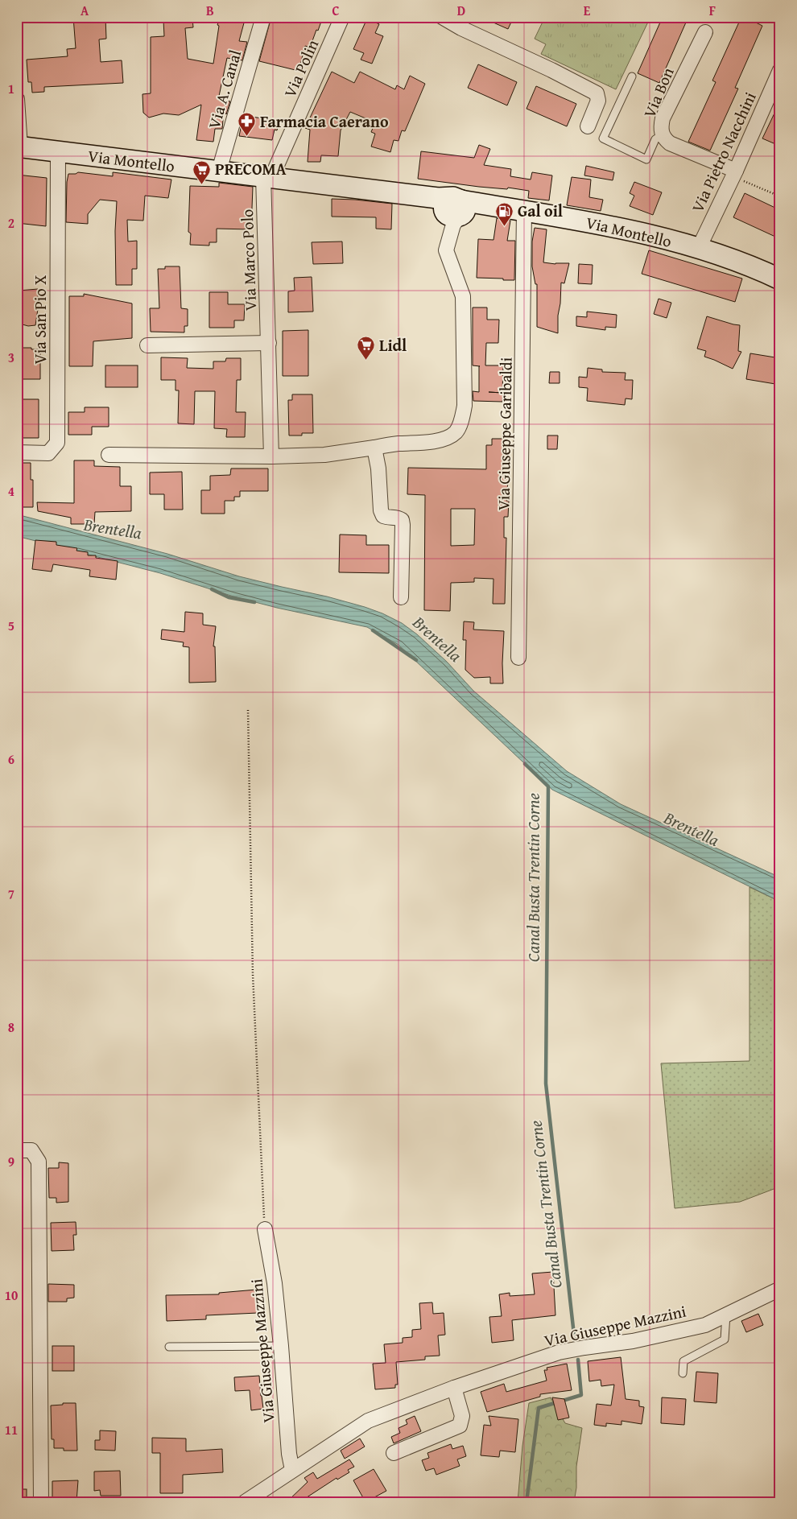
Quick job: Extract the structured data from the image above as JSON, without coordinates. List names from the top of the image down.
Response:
{
  "streets": {
    "main road": ["Via Montello"],
    "street": [
      "Via Polin",
      "Via A. Canal",
      "Via Bon",
      "Via Pietro Nacchini",
      "Via Marco Polo",
      "Via San Pio X",
      "Via Giuseppe Garibaldi",
      "Via Giuseppe Mazzini"
    ]
  },
  "crossings": [
    ["Via Polin", "Via Montello"],
    ["Via Polin", "Via Marco Polo"],
    ["Via A. Canal", "Via Montello"],
    ["Via Bon", "Via Pietro Nacchini"],
    ["Via Pietro Nacchini", "Via Montello"],
    ["Via Montello", "Via Marco Polo"],
    ["Via Montello", "Via San Pio X"],
    ["Via Montello", "Via Giuseppe Garibaldi"]
  ],
  "water": ["Brentella", "Canal Busta Trentin Corne"],
  "places": {
    "pharmacy": ["Farmacia Caerano"],
    "supermarket": ["PRECOMA", "Lidl"],
    "fuel station": ["Gal oil"]
  },
  "grid": {
    "columns": [
      "A",
      "B",
      "C",
      "D",
      "E",
      "F"
    ],
    "rows": [
      "1",
      "2",
      "3",
      "4",
      "5",
      "6",
      "7",
      "8",
      "9",
      "10",
      "11"
    ]
  }
}
